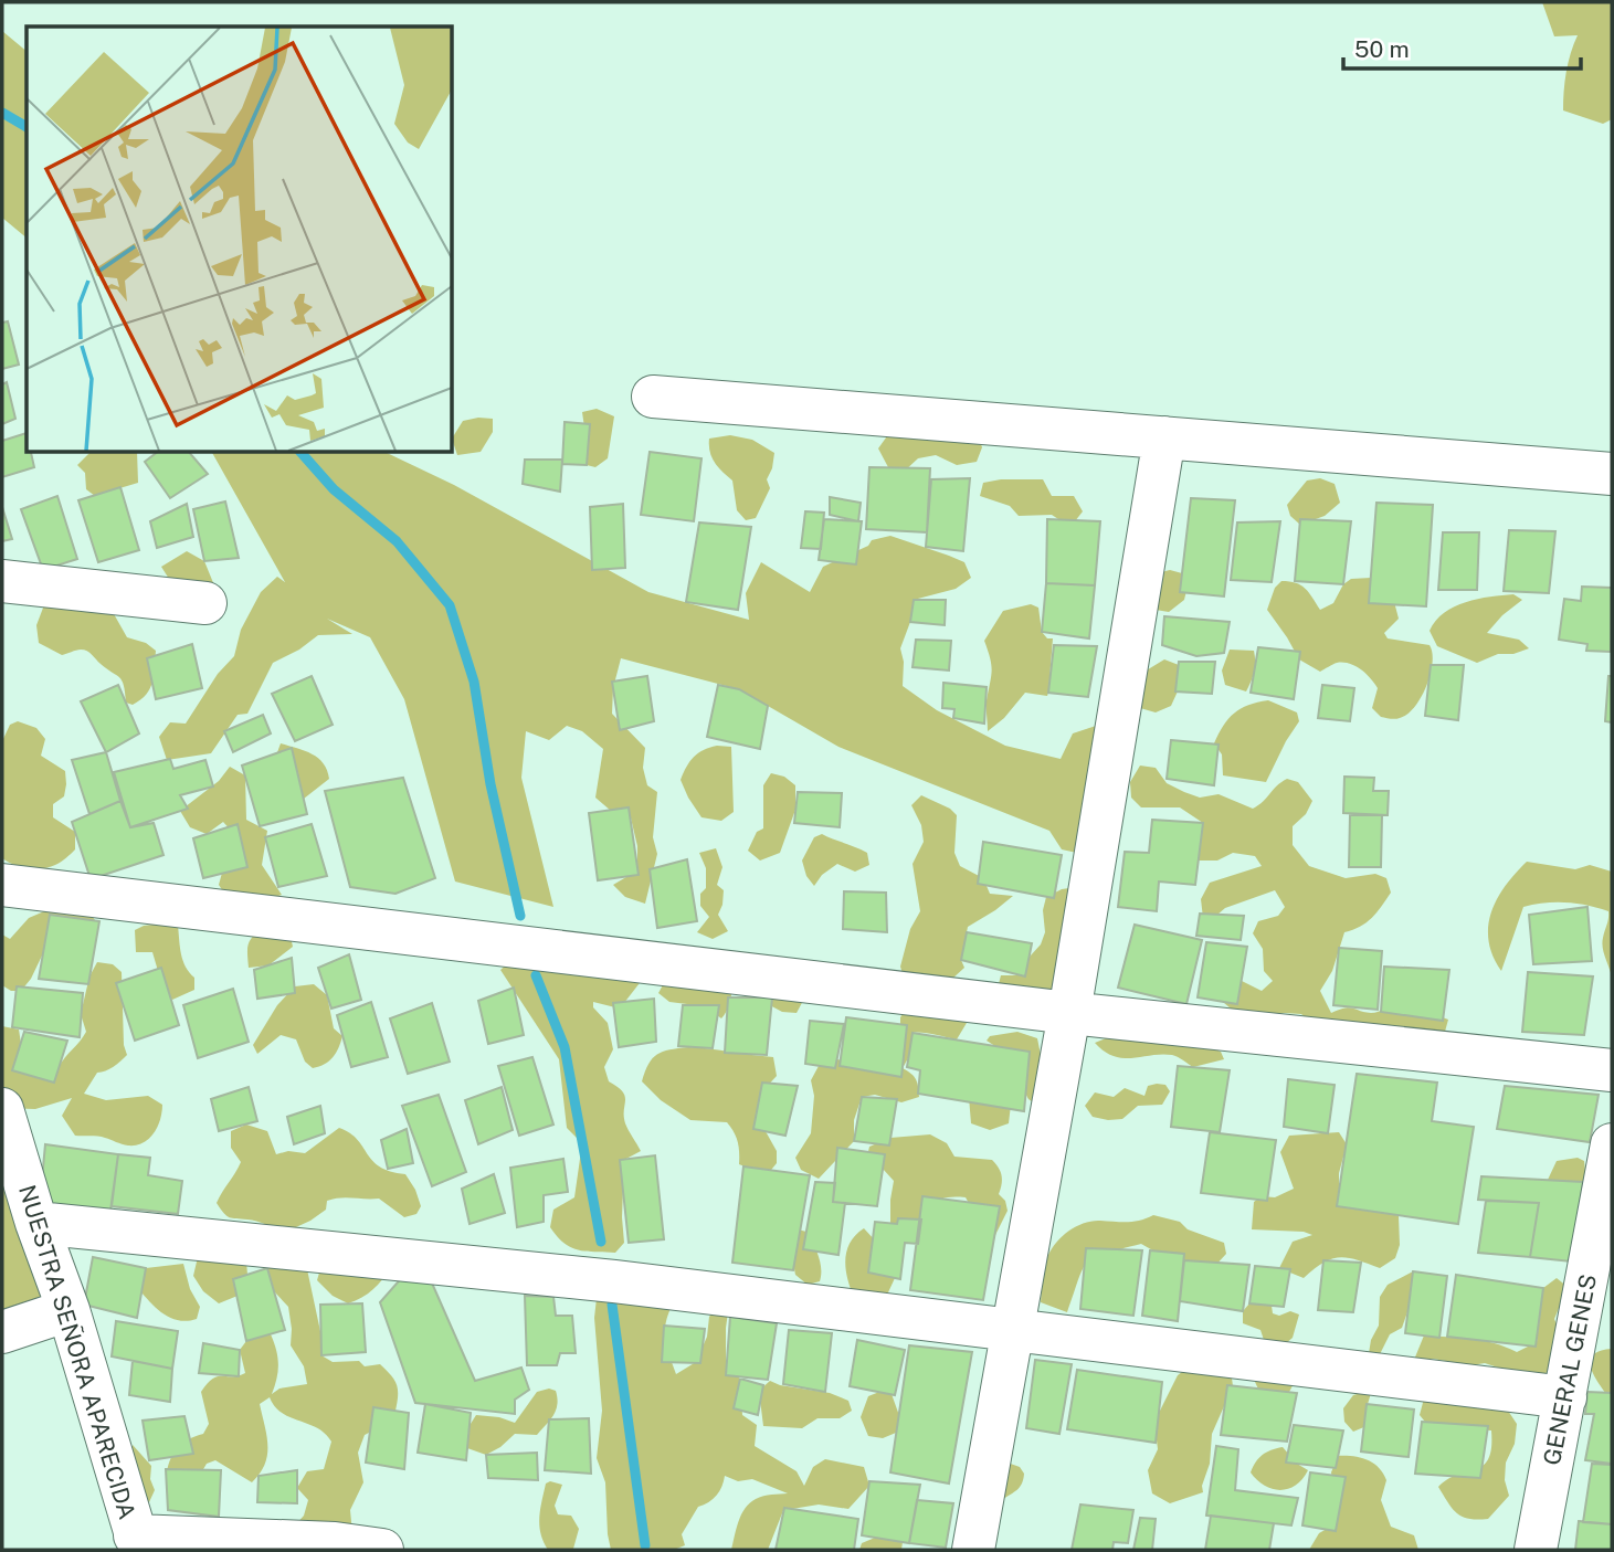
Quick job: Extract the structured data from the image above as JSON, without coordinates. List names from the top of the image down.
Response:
{
  "streets": {
    "street": ["NUESTRA SEÑORA APARECIDA", "GENERAL GENES"]
  },
  "scale_bar": "50 m"
}
